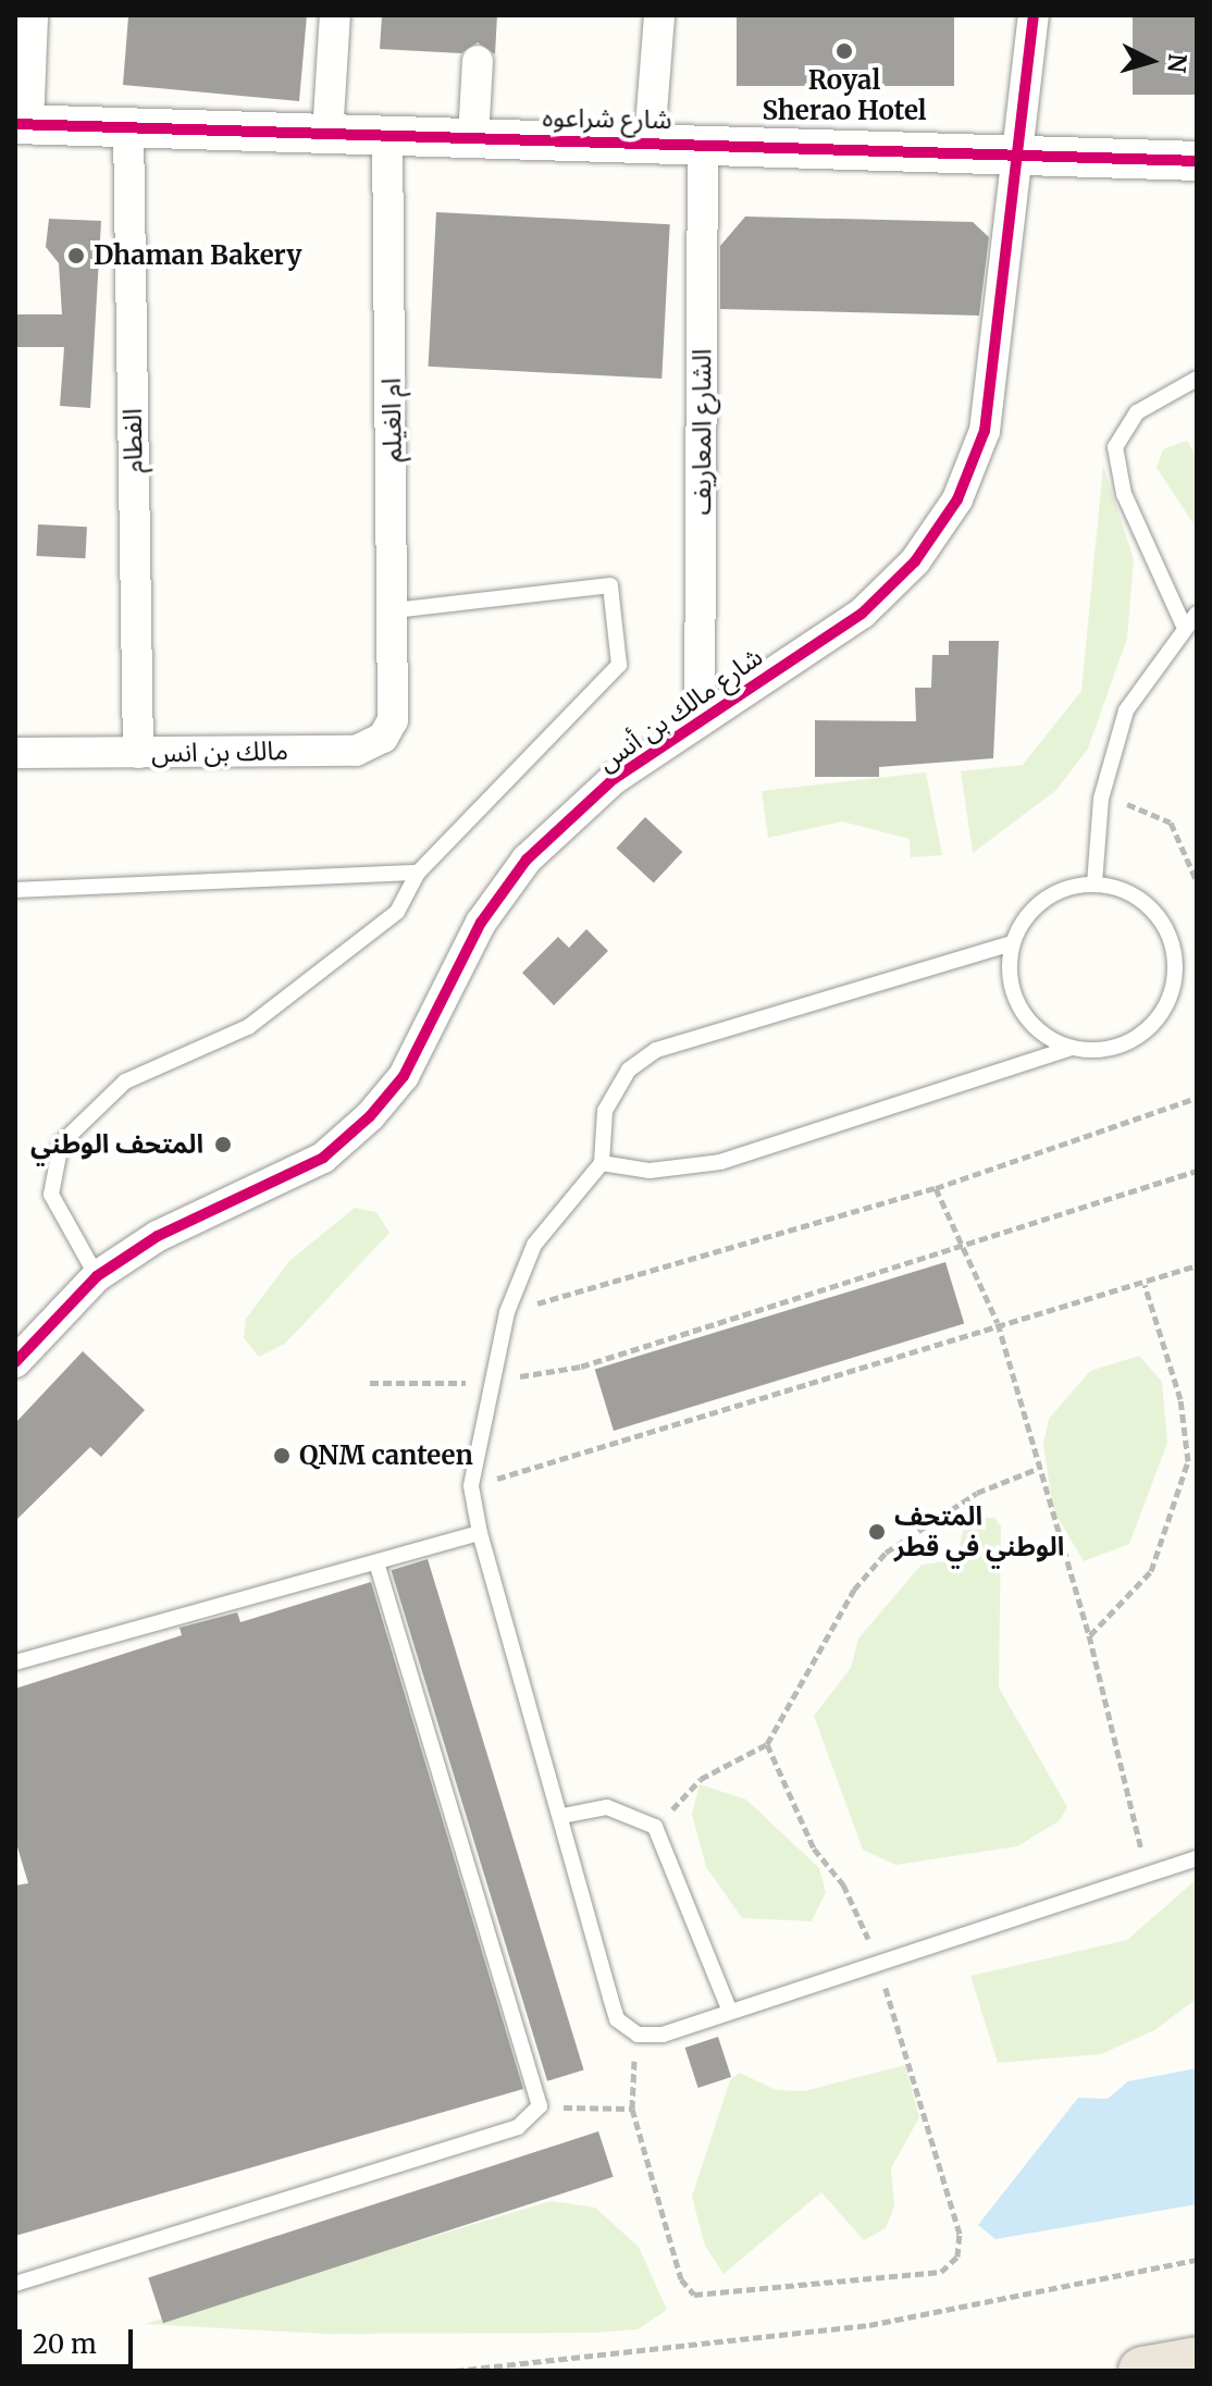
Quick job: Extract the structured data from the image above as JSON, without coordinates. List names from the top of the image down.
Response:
{
  "streets": {
    "street": [
      "شارع شراعوه",
      "ام الغيلم",
      "الشارع المعاريف",
      "الفطام",
      "شارع مالك بن أنس",
      "مالك بن انس"
    ]
  },
  "crossings": [
    ["شارع شراعوه", "ام الغيلم"],
    ["شارع شراعوه", "الشارع المعاريف"],
    ["شارع شراعوه", "الفطام"],
    ["شارع شراعوه", "شارع مالك بن أنس"],
    ["ام الغيلم", "مالك بن انس"],
    ["الشارع المعاريف", "شارع مالك بن أنس"],
    ["الفطام", "مالك بن انس"]
  ],
  "places": [
    "Royal Sherao Hotel",
    "Dhaman Bakery",
    "المتحف الوطني",
    "QNM canteen",
    "المتحف الوطني في قطر"
  ],
  "scale_bar": "20 m",
  "north": "right"
}
